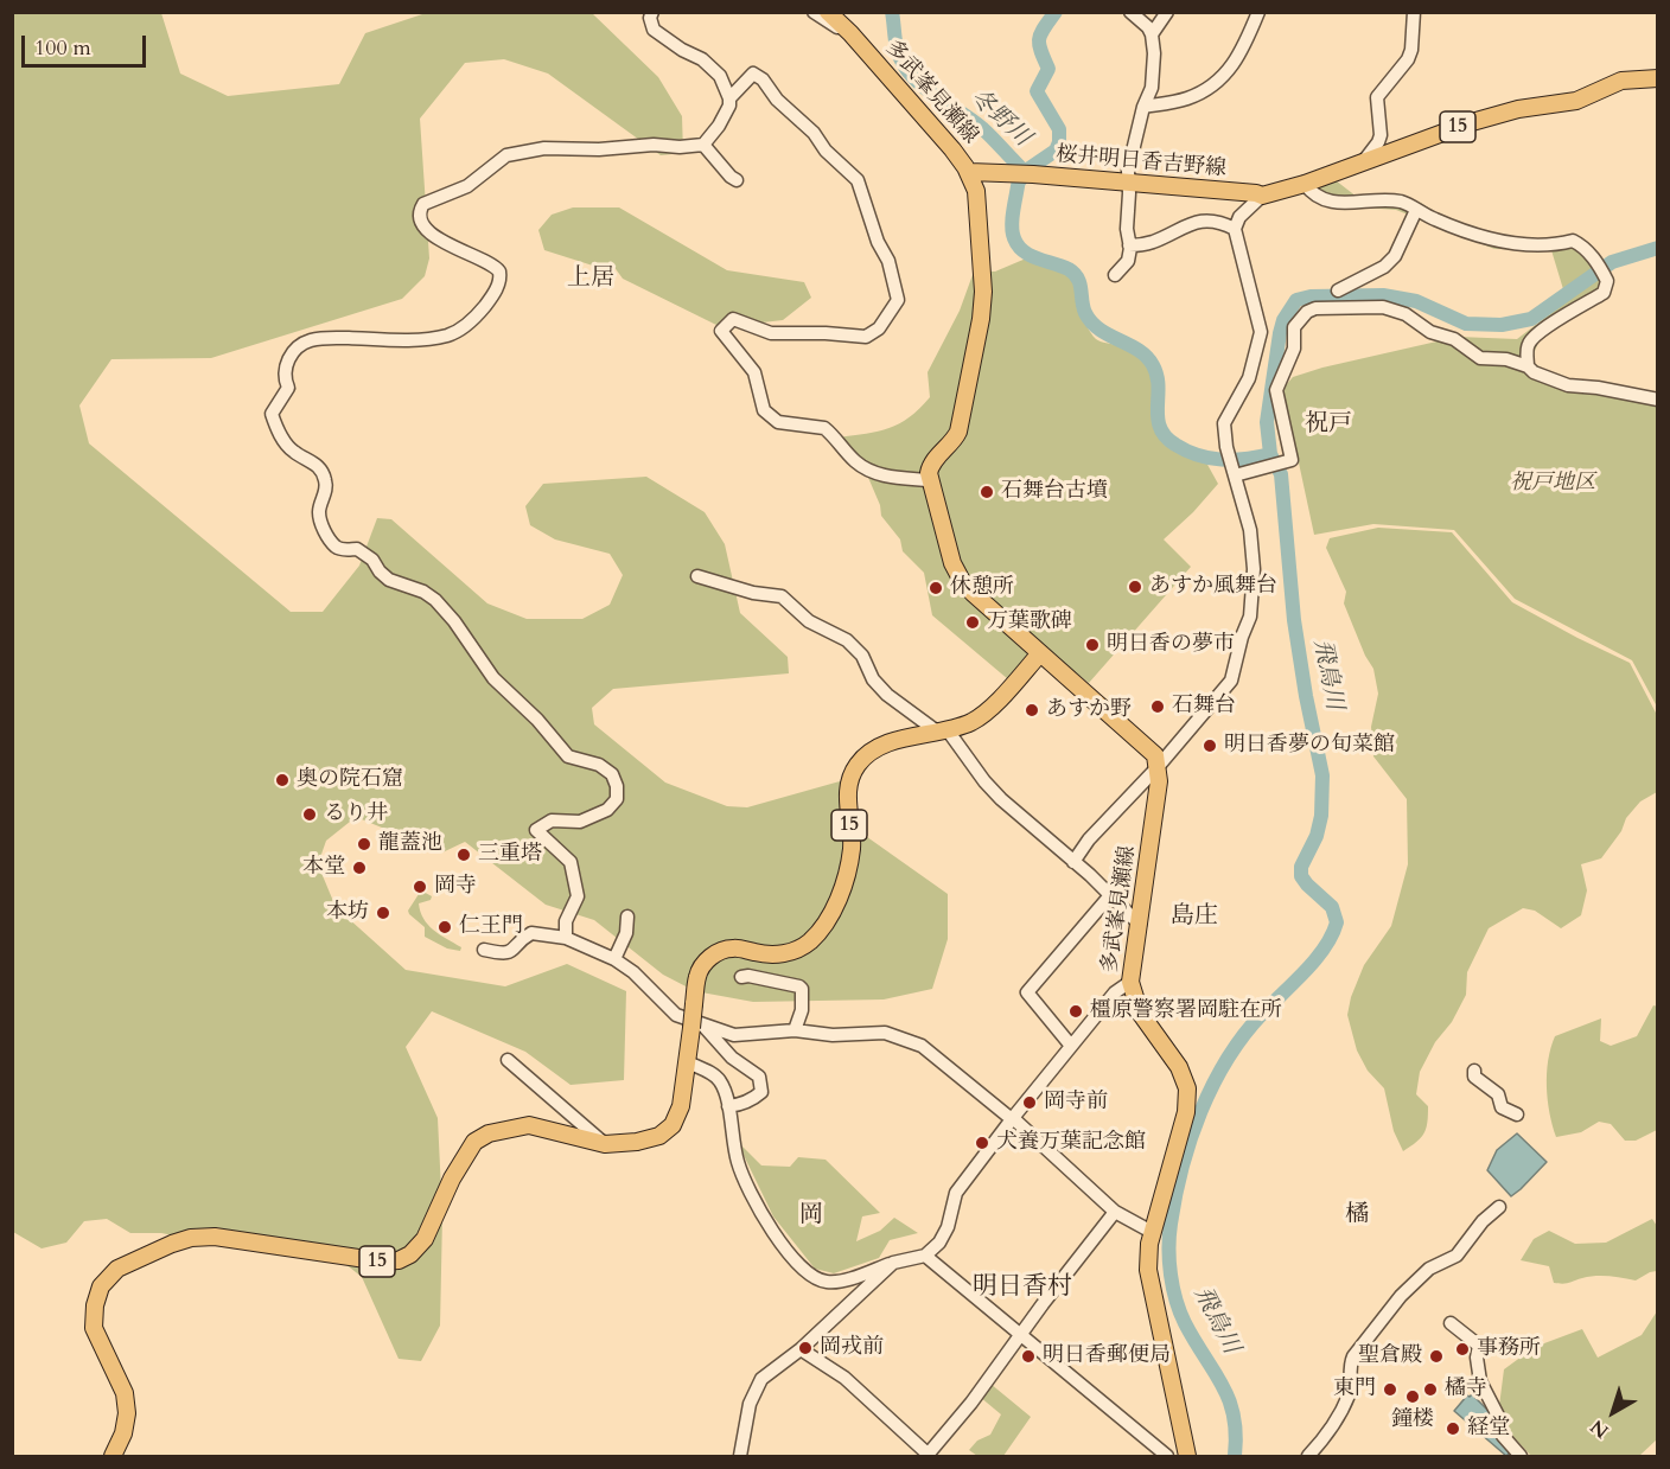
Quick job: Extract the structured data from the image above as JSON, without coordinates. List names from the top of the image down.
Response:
{
  "streets": {
    "main road": ["多武峯見瀬線", "15", "桜井明日香吉野線"]
  },
  "crossings": [
    ["多武峯見瀬線", "桜井明日香吉野線"]
  ],
  "districts": [
    "上居",
    "祝戸",
    "島庄",
    "岡",
    "橘",
    "明日香村"
  ],
  "water": ["冬野川", "飛鳥川"],
  "parks": ["祝戸地区"],
  "places": [
    "石舞台古墳",
    "あすか風舞台",
    "休憩所",
    "万葉歌碑",
    "明日香の夢市",
    "石舞台",
    "あすか野",
    "明日香夢の旬菜館",
    "奥の院石窟",
    "るり井",
    "龍蓋池",
    "三重塔",
    "本堂",
    "岡寺",
    "本坊",
    "仁王門",
    "橿原警察署岡駐在所",
    "岡寺前",
    "犬養万葉記念館",
    "岡戎前",
    "事務所",
    "明日香郵便局",
    "聖倉殿",
    "東門",
    "橘寺",
    "鐘楼",
    "経堂"
  ],
  "scale_bar": "100 m",
  "north": "bottom left"
}
